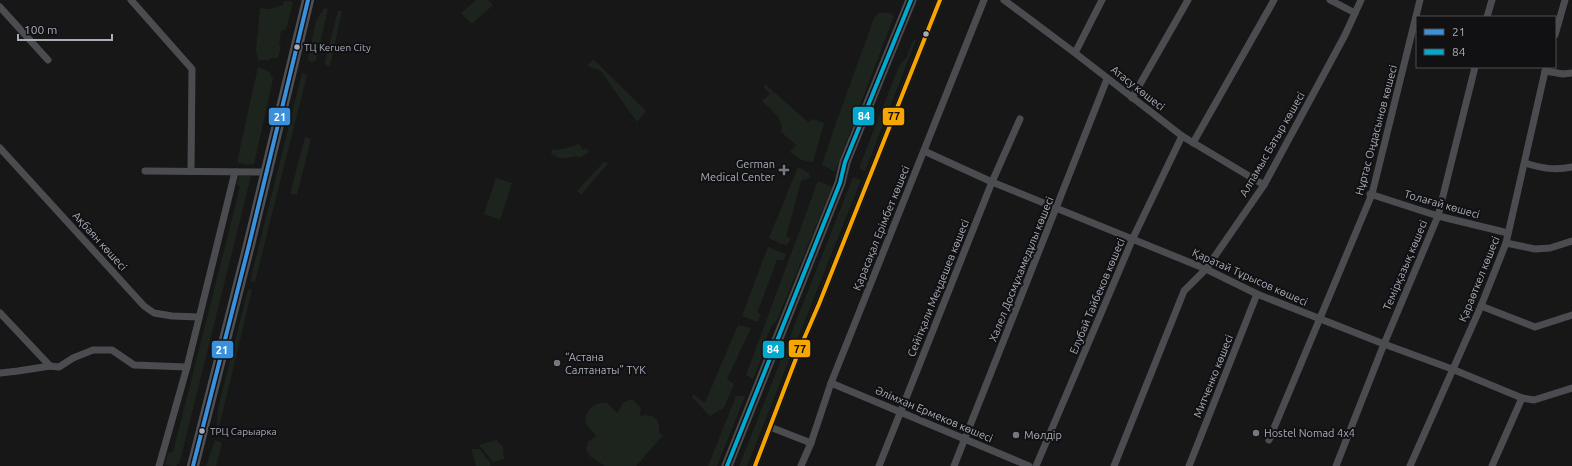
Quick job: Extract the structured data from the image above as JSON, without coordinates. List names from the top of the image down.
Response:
{
  "streets": {
    "street": [
      "Атасу көшесі",
      "Нұртас Оңдасынов көшесі",
      "Алпамыс Батыр көшесі",
      "Толағай көшесі",
      "Қарасақал Ерімбет көшесі",
      "Ақбаян көшесі",
      "Темірқазық көшесі",
      "Халел Досмұхамедұлы көшесі",
      "Қаратай Тұрысов көшесі",
      "Қараөткел көшесі",
      "Сейітқали Меңдешев көшесі",
      "Елубай Тайбеков көшесі",
      "Митченко көшесі",
      "Әлімхан Ермеков көшесі"
    ]
  },
  "crossings": [
    ["Атасу көшесі", "Алпамыс Батыр көшесі"],
    ["Атасу көшесі", "Халел Досмұхамедұлы көшесі"],
    ["Атасу көшесі", "Елубай Тайбеков көшесі"],
    ["Нұртас Оңдасынов көшесі", "Толағай көшесі"],
    ["Нұртас Оңдасынов көшесі", "Қаратай Тұрысов көшесі"],
    ["Алпамыс Батыр көшесі", "Қаратай Тұрысов көшесі"],
    ["Толағай көшесі", "Темірқазық көшесі"],
    ["Толағай көшесі", "Қараөткел көшесі"],
    ["Қарасақал Ерімбет көшесі", "Қаратай Тұрысов көшесі"],
    ["Қарасақал Ерімбет көшесі", "Әлімхан Ермеков көшесі"],
    ["Темірқазық көшесі", "Қаратай Тұрысов көшесі"],
    ["Халел Досмұхамедұлы көшесі", "Қаратай Тұрысов көшесі"],
    ["Халел Досмұхамедұлы көшесі", "Әлімхан Ермеков көшесі"],
    ["Қаратай Тұрысов көшесі", "Қараөткел көшесі"],
    ["Қаратай Тұрысов көшесі", "Сейітқали Меңдешев көшесі"],
    ["Қаратай Тұрысов көшесі", "Елубай Тайбеков көшесі"],
    ["Қаратай Тұрысов көшесі", "Митченко көшесі"],
    ["Сейітқали Меңдешев көшесі", "Әлімхан Ермеков көшесі"]
  ],
  "places": {
    "other": [
      "ТЦ Keruen City",
      "“Астана Салтанаты” ТҮК",
      "ТРЦ Сарыарка",
      "Hostel Nomad 4x4",
      "Мөлдір"
    ],
    "health": ["German Medical Center"]
  },
  "lines": ["transit line 21", "transit line 84", "transit line 77"],
  "legend": ["21", "84"],
  "scale_bar": "100 m"
}
